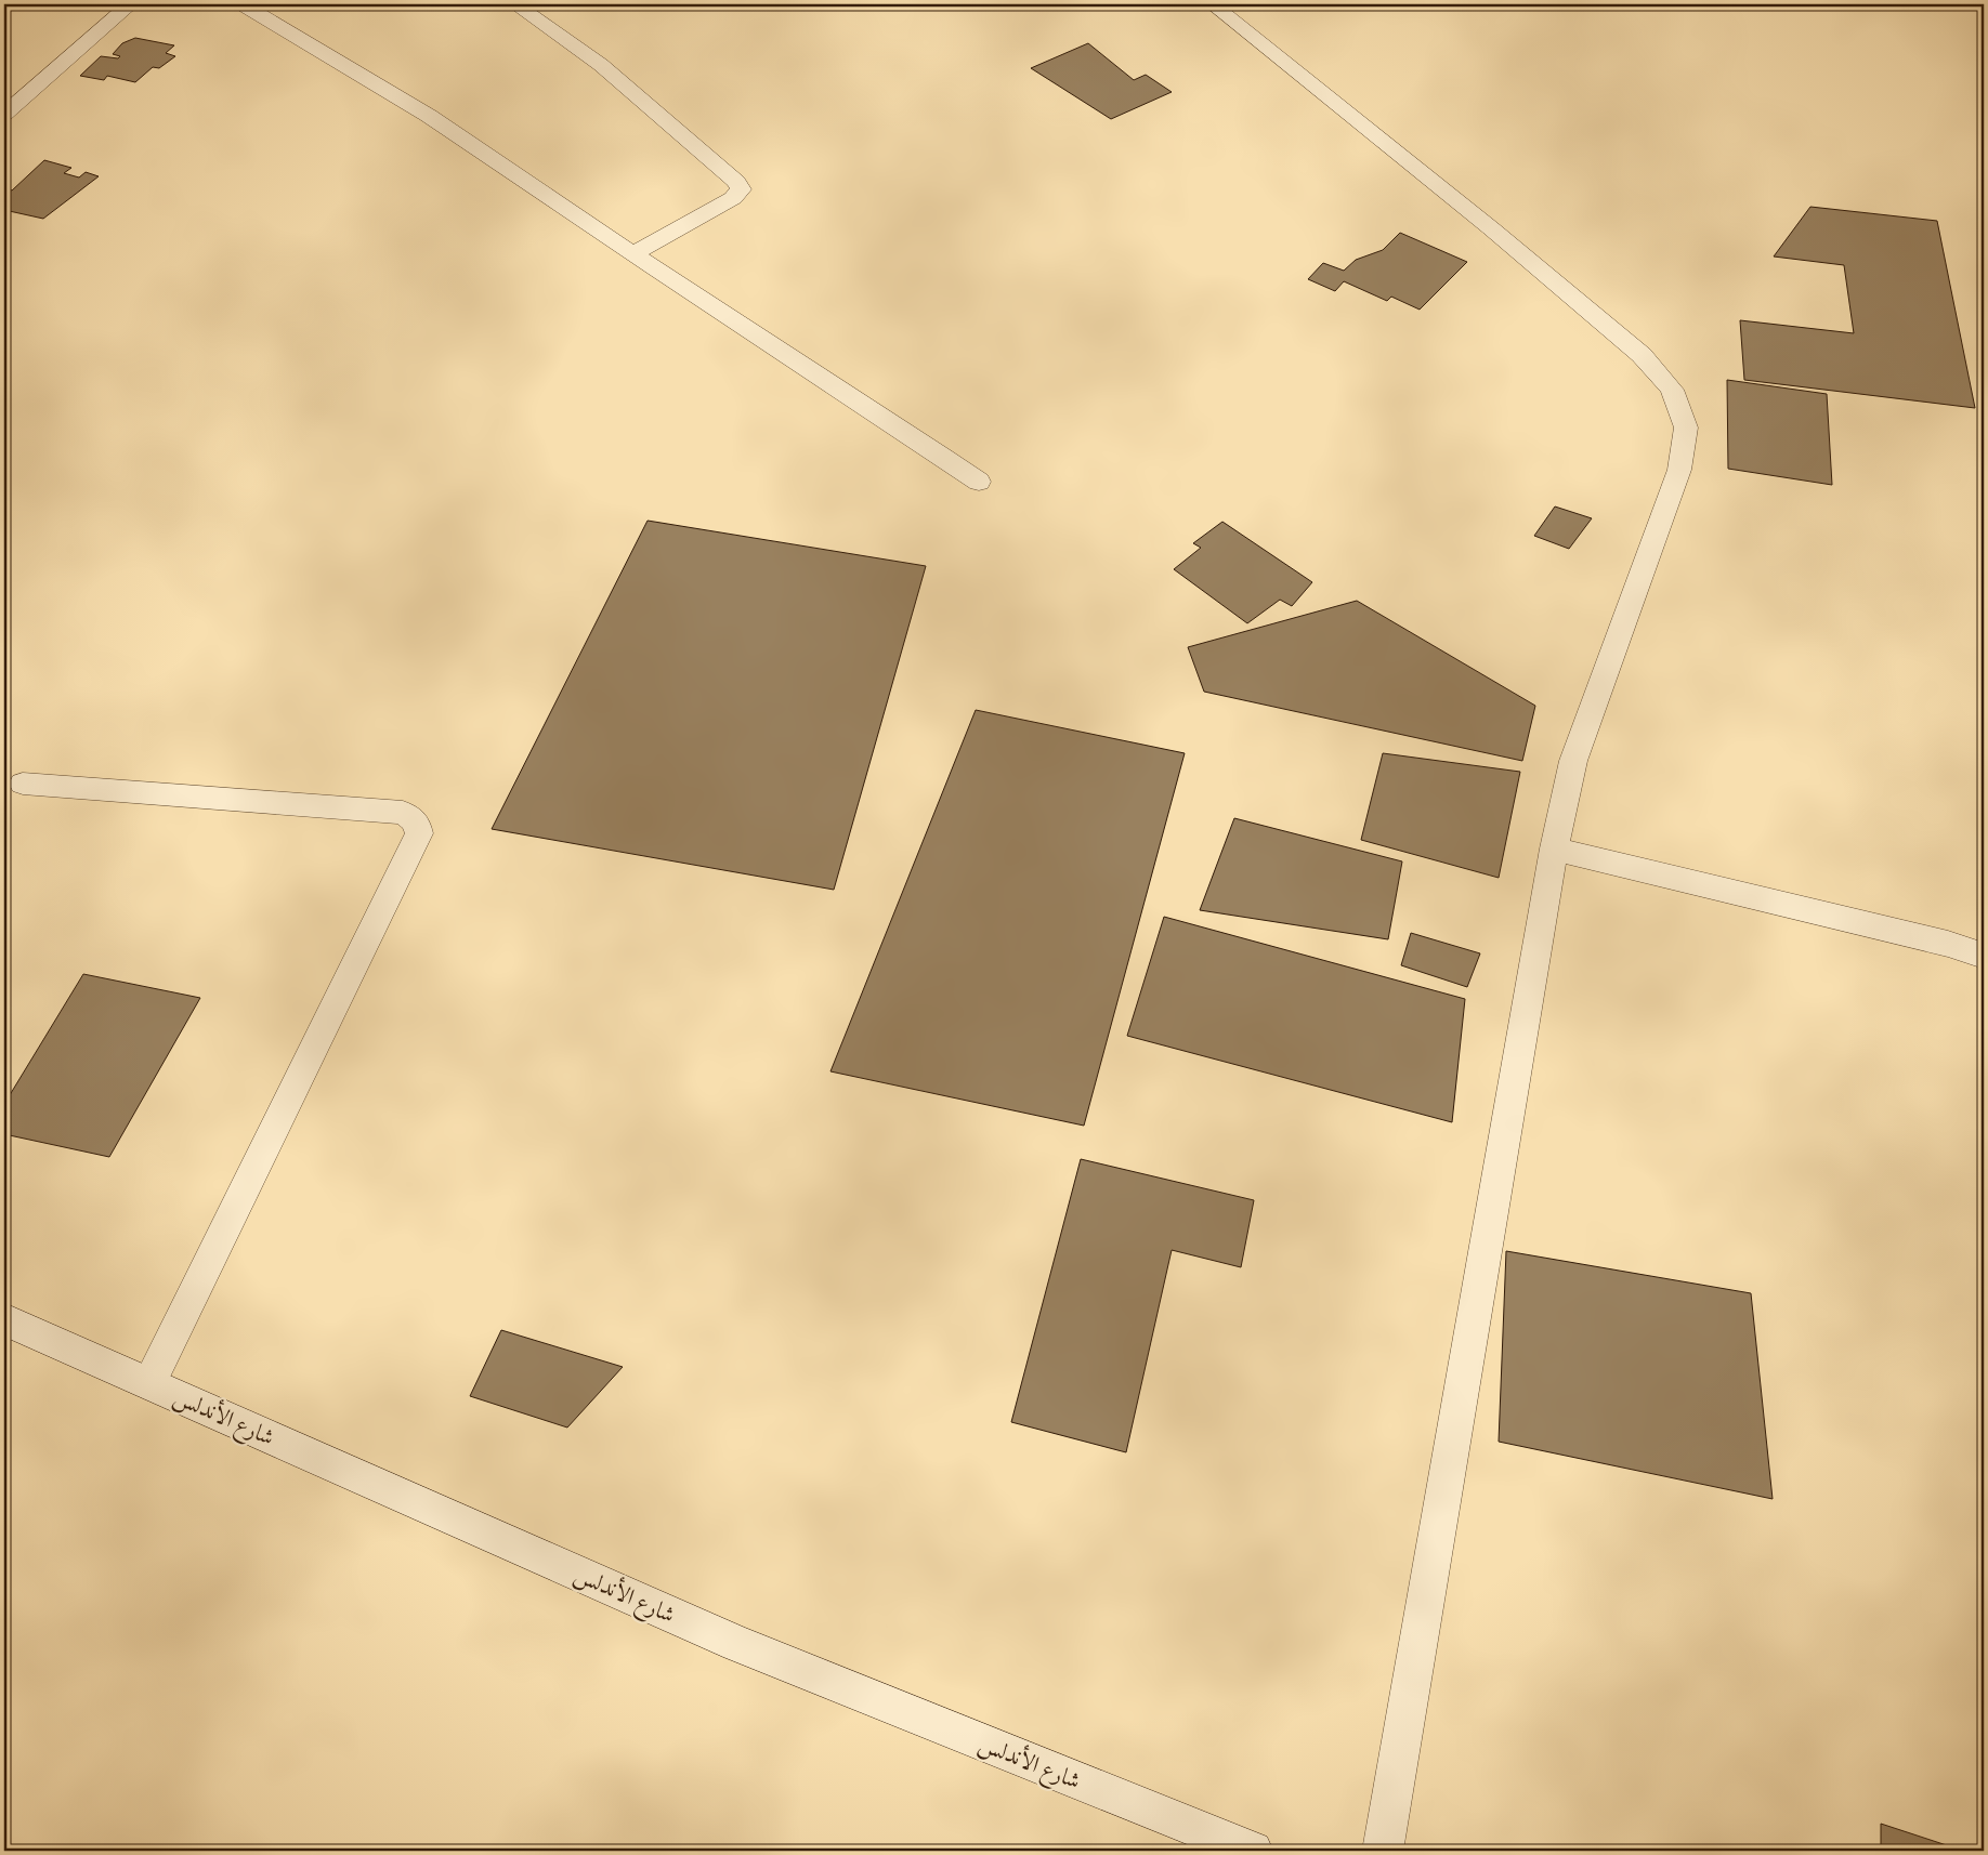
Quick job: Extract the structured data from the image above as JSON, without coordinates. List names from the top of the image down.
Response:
{
  "streets": {
    "street": ["شارع الأندلس"]
  }
}
